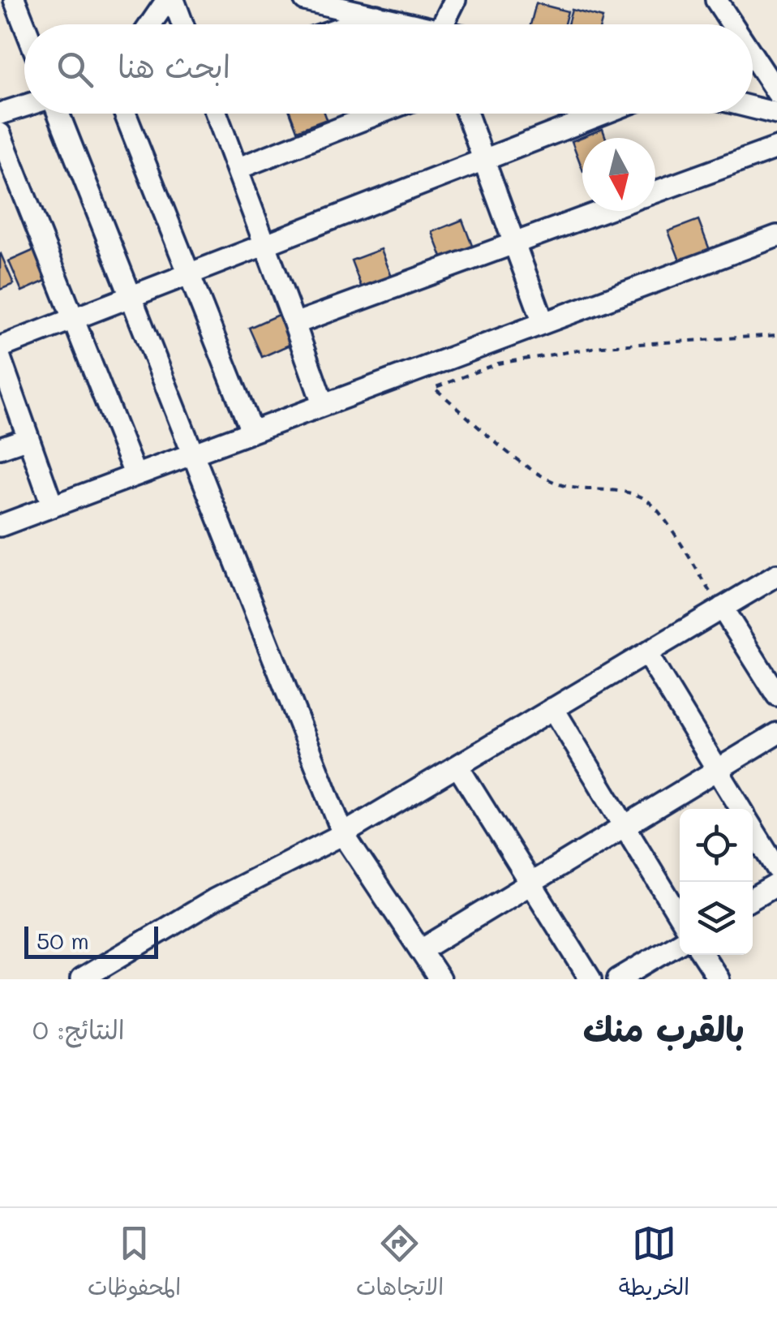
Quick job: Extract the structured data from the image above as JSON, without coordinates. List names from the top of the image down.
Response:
{
  "scale_bar": "50 m",
  "north": "bottom",
  "page": {
    "search": "ابحث هنا",
    "scale": "50 m",
    "heading": ["بالقرب منك", "النتائج: 0"],
    "nav": ["الخريطة", "الاتجاهات", "المحفوظات"]
  }
}
